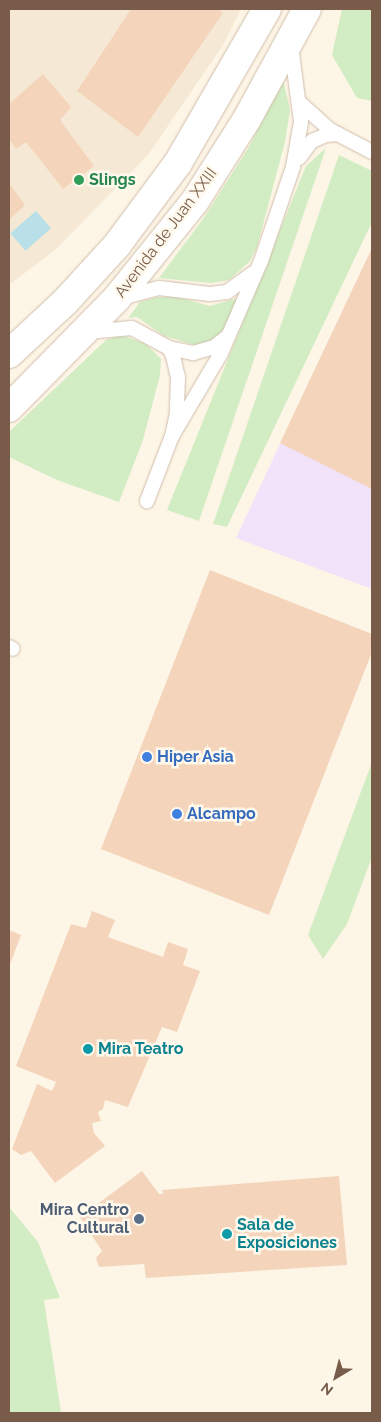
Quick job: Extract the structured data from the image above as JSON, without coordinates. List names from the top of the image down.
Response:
{
  "streets": {
    "main road": ["Avenida de Juan XXIII"]
  },
  "places": [
    "Slings",
    "Hiper Asia",
    "Alcampo",
    "Mira Teatro",
    "Mira Centro Cultural",
    "Sala de Exposiciones"
  ],
  "north": "bottom left"
}
